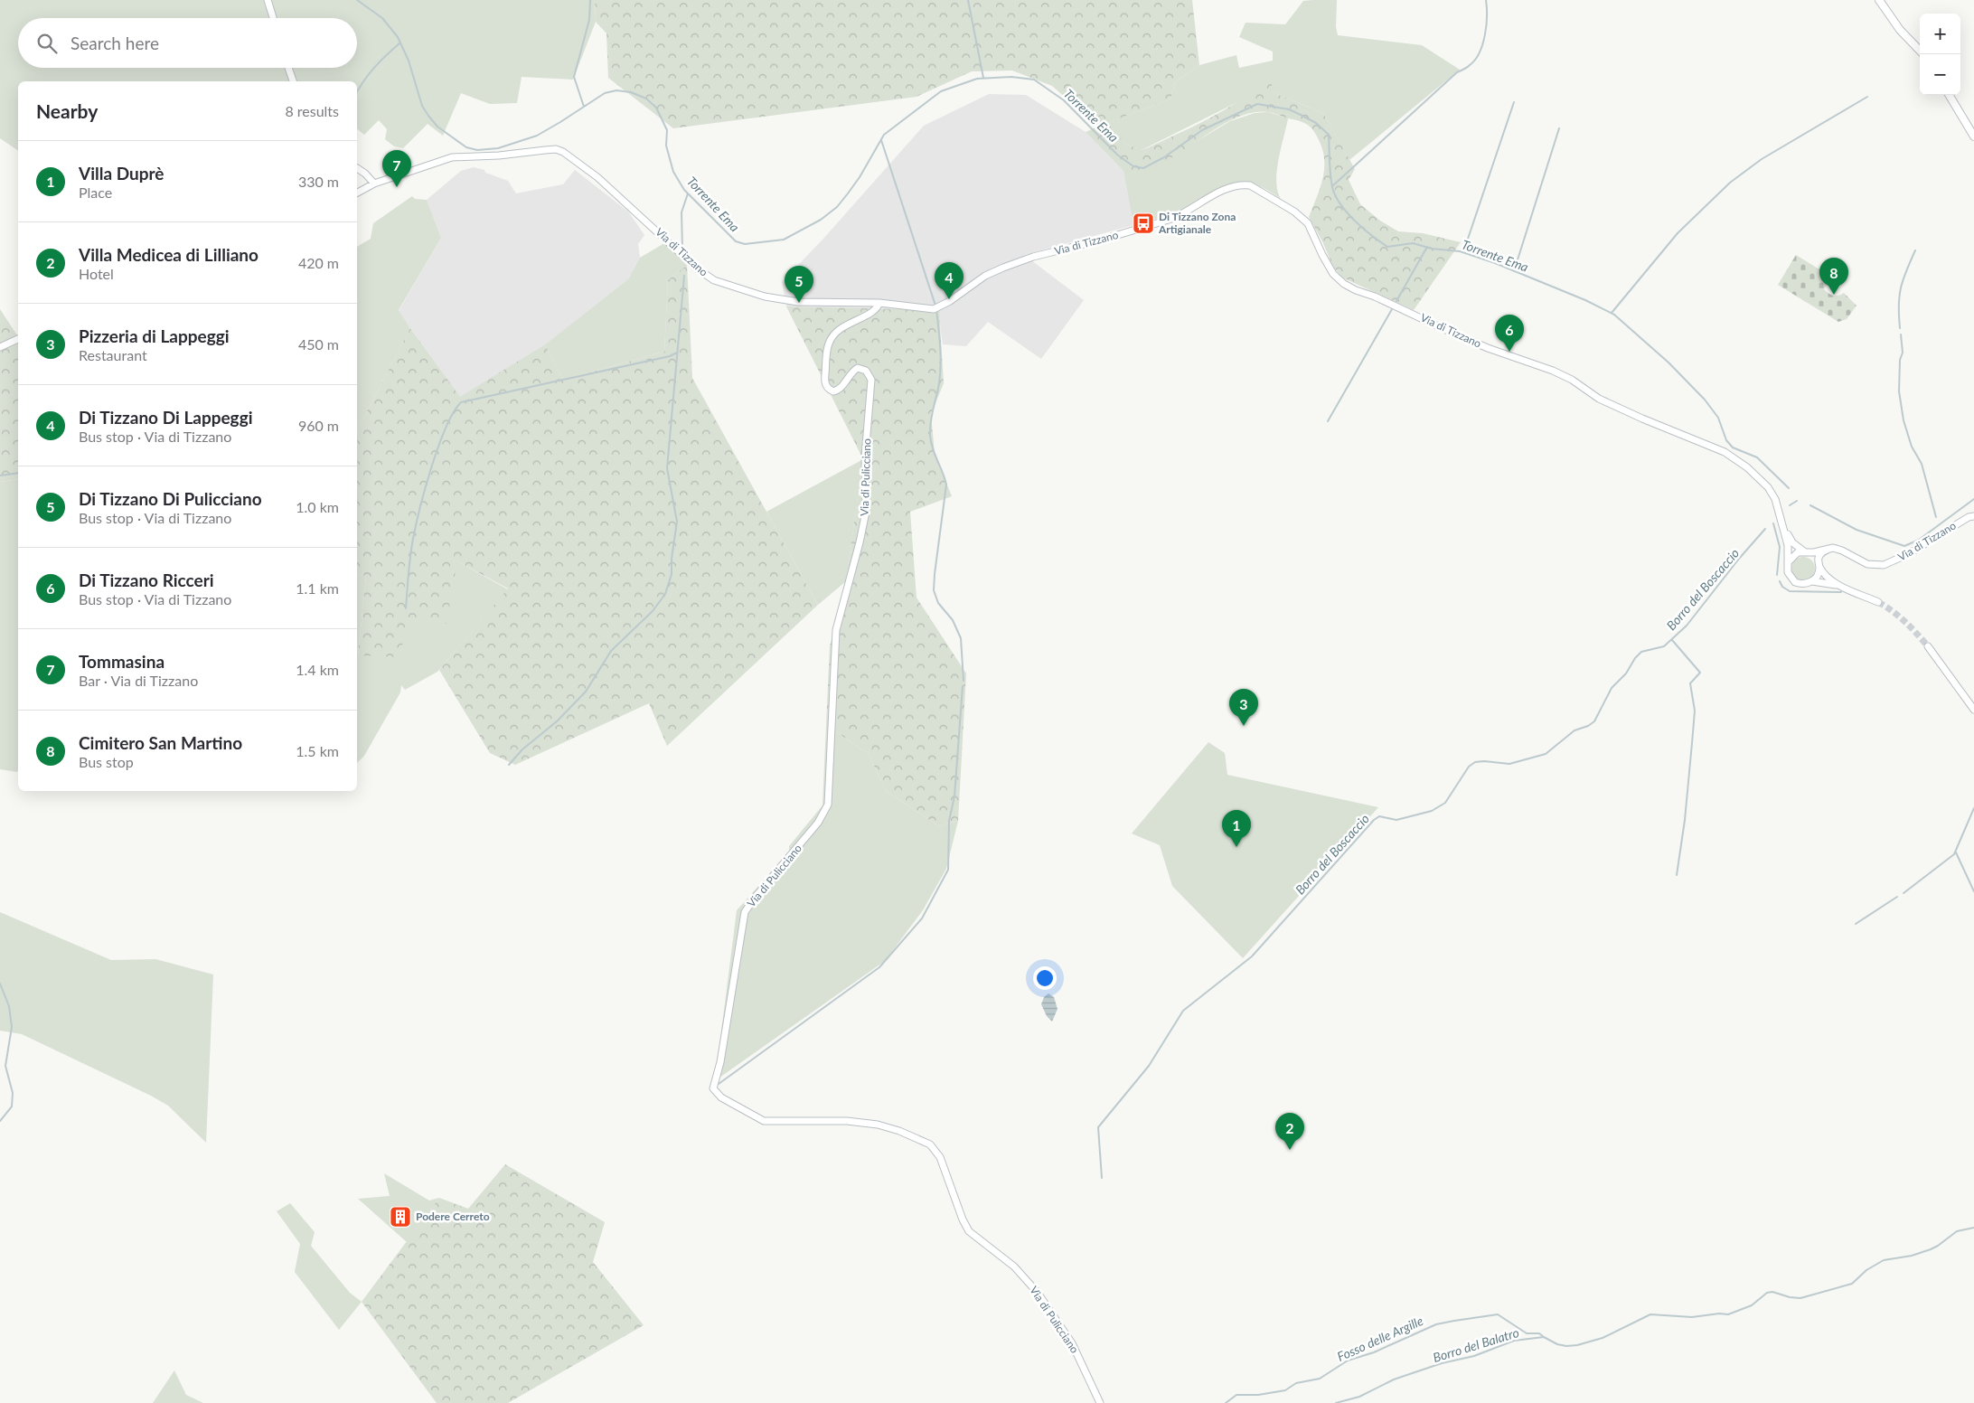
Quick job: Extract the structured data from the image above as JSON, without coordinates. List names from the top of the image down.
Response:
{
  "streets": {
    "main road": ["Via di Tizzano", "Via di Pulicciano"]
  },
  "crossings": [
    ["Via di Tizzano", "Via di Pulicciano"]
  ],
  "water": [
    "Torrente Ema",
    "Borro del Boscaccio",
    "Fosso delle Argille",
    "Borro del Balatro"
  ],
  "places": {
    "bus stop": ["Di Tizzano Zona Artigianale"],
    "building": ["Podere Cerreto"]
  },
  "page": {
    "map_buttons": ["+", "−"],
    "search": "Search here",
    "heading": ["Nearby", "8 results"],
    "list": [
      {
        "mark": "1",
        "name": "Villa Duprè",
        "note": "Place",
        "value": "330 m"
      },
      {
        "mark": "2",
        "name": "Villa Medicea di Lilliano",
        "note": "Hotel",
        "value": "420 m"
      },
      {
        "mark": "3",
        "name": "Pizzeria di Lappeggi",
        "note": "Restaurant",
        "value": "450 m"
      },
      {
        "mark": "4",
        "name": "Di Tizzano Di Lappeggi",
        "note": "Bus stop · Via di Tizzano",
        "value": "960 m"
      },
      {
        "mark": "5",
        "name": "Di Tizzano Di Pulicciano",
        "note": "Bus stop · Via di Tizzano",
        "value": "1.0 km"
      },
      {
        "mark": "6",
        "name": "Di Tizzano Ricceri",
        "note": "Bus stop · Via di Tizzano",
        "value": "1.1 km"
      },
      {
        "mark": "7",
        "name": "Tommasina",
        "note": "Bar · Via di Tizzano",
        "value": "1.4 km"
      },
      {
        "mark": "8",
        "name": "Cimitero San Martino",
        "note": "Bus stop",
        "value": "1.5 km"
      }
    ],
    "pins": [
      "7",
      "8",
      "4",
      "5",
      "6",
      "3",
      "1",
      "2"
    ]
  }
}
